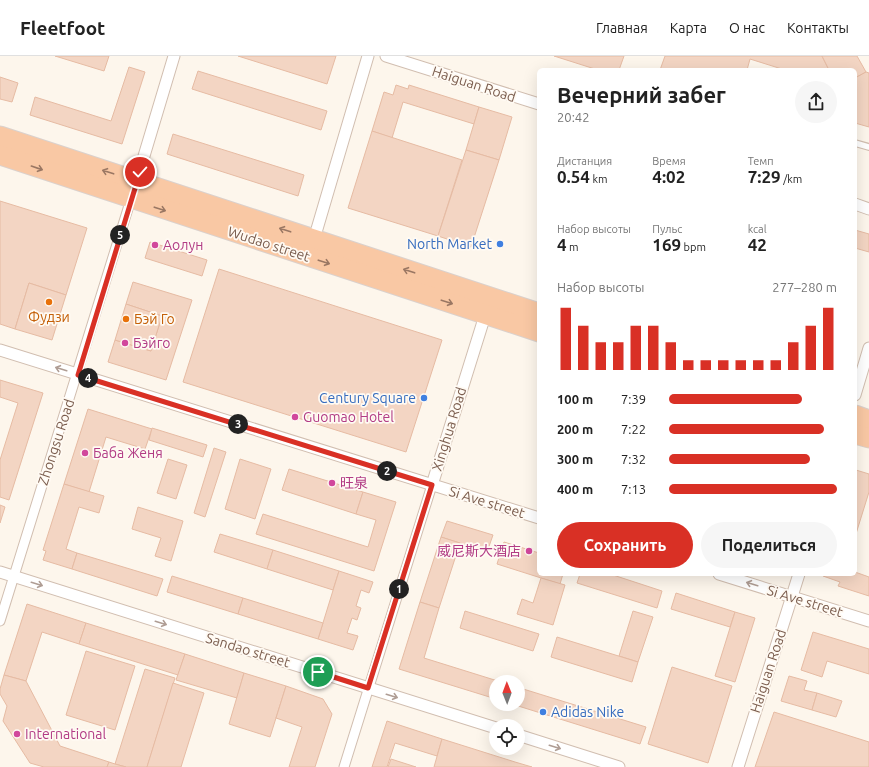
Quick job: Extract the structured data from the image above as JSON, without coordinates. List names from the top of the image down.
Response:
{
  "streets": {
    "highway": ["Wudao street"],
    "street": [
      "Haiguan Road",
      "Xinghua Road",
      "Zhongsu Road",
      "Si Ave street",
      "Sandao street"
    ]
  },
  "crossings": [
    ["Haiguan Road", "Si Ave street"],
    ["Wudao street", "Xinghua Road"],
    ["Wudao street", "Zhongsu Road"],
    ["Xinghua Road", "Si Ave street"],
    ["Xinghua Road", "Sandao street"],
    ["Zhongsu Road", "Si Ave street"],
    ["Zhongsu Road", "Sandao street"]
  ],
  "one_way": ["Sandao street"],
  "places": [
    "North Market",
    "Аолун",
    "Фудзи",
    "Бэй Го",
    "Бэйго",
    "Century Square",
    "Guomao Hotel",
    "Баба Женя",
    "旺泉",
    "威尼斯大酒店",
    "Adidas Nike",
    "International"
  ],
  "north": "top",
  "page": {
    "header": "Fleetfoot",
    "nav": [
      "Главная",
      "Карта",
      "О нас",
      "Контакты"
    ],
    "heading": ["Вечерний забег", "20:42"],
    "stats": [
      ["Дистанция", "0.54 km"],
      ["Время", "4:02"],
      ["Темп", "7:29 /km"],
      ["Набор высоты", "4 m"],
      ["Пульс", "169 bpm"],
      ["kcal", "42"]
    ],
    "pins": [
      "5",
      "4",
      "3",
      "2",
      "1"
    ],
    "chart": ["Набор высоты", "277–280 m"],
    "list": [
      {
        "name": "100 m",
        "note": "7:39"
      },
      {
        "name": "200 m",
        "note": "7:22"
      },
      {
        "name": "300 m",
        "note": "7:32"
      },
      {
        "name": "400 m",
        "note": "7:13"
      }
    ],
    "buttons": ["Сохранить", "Поделиться"]
  }
}
